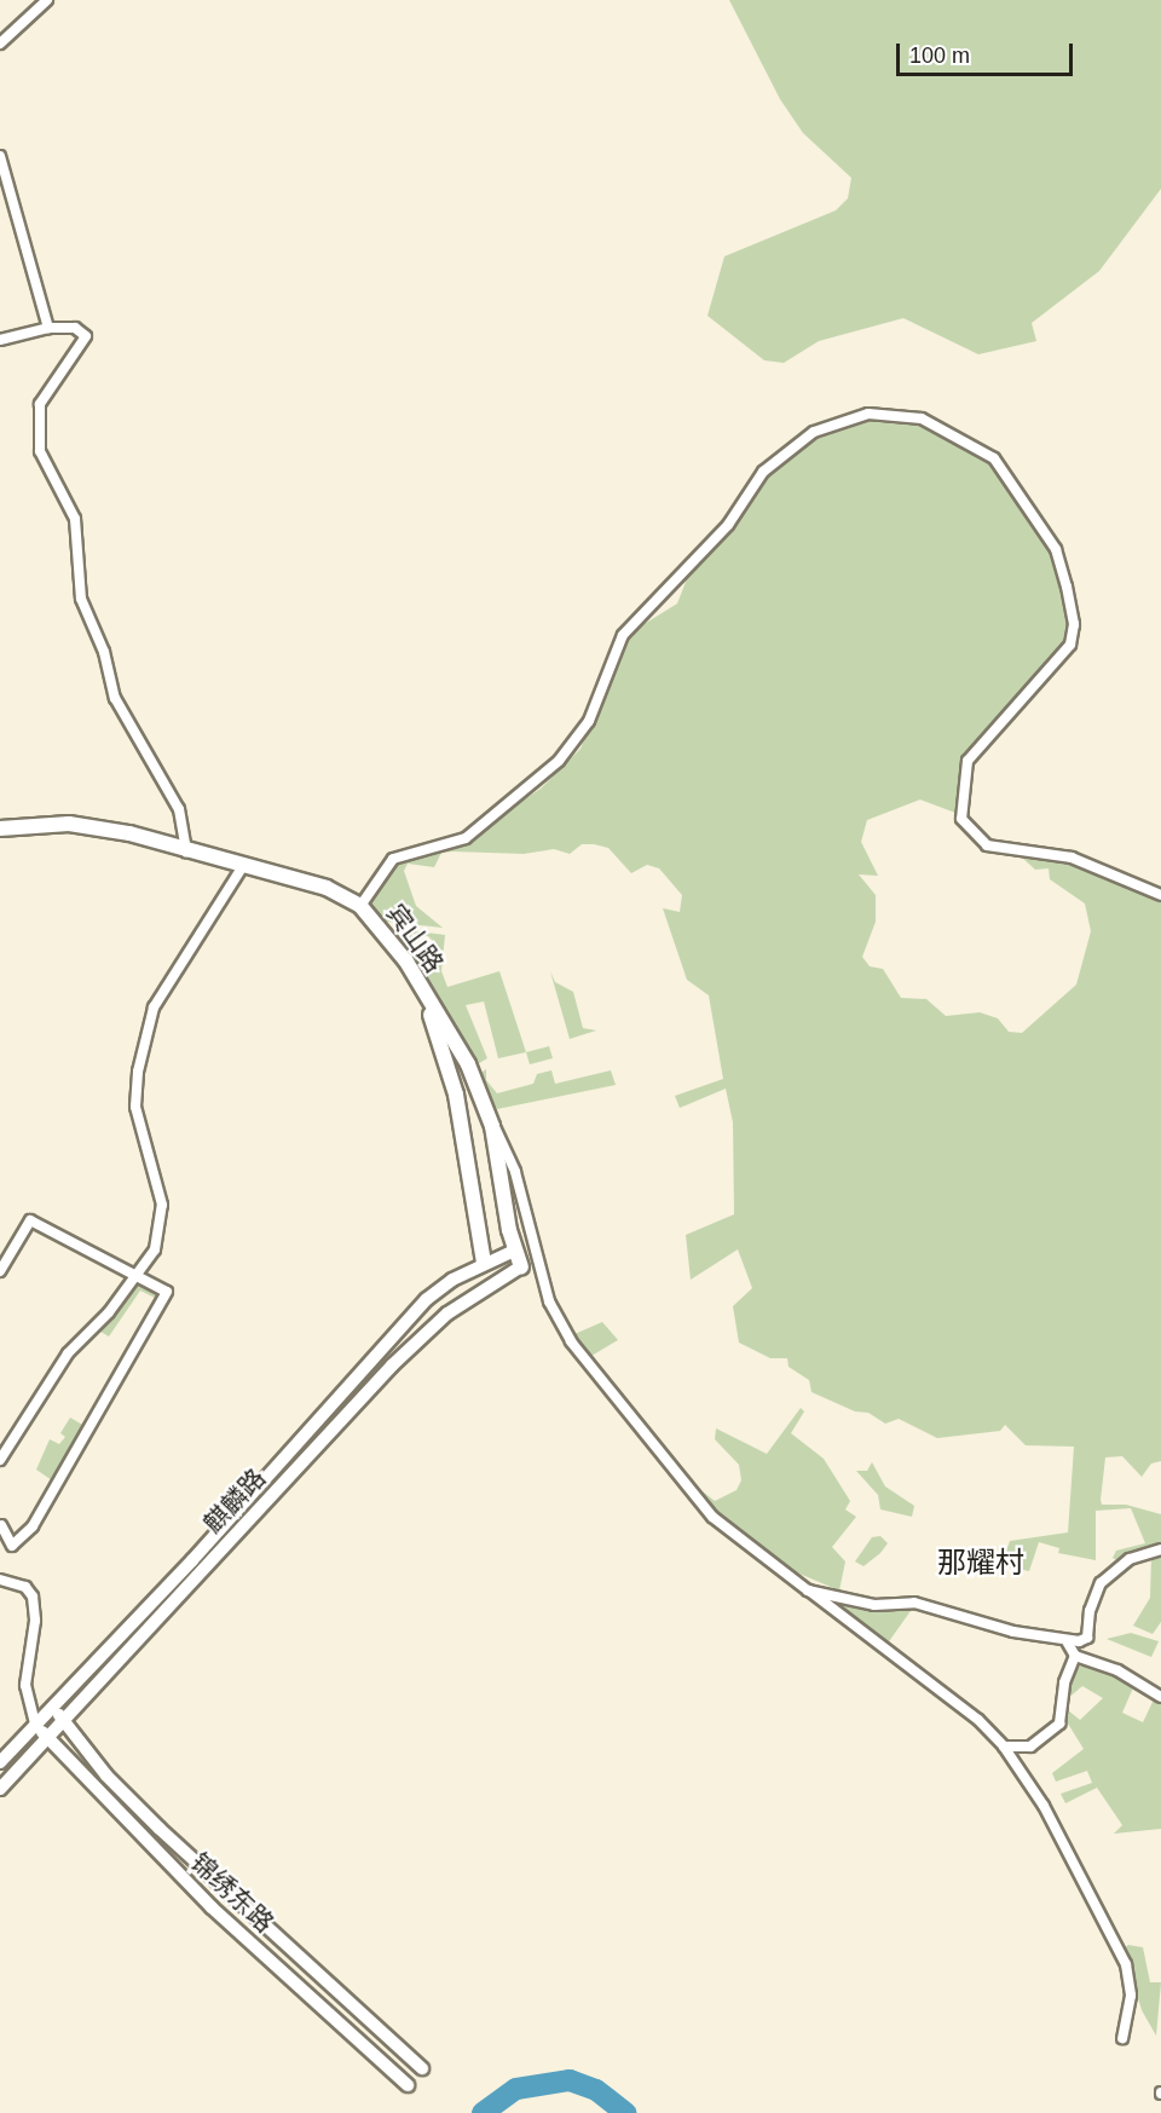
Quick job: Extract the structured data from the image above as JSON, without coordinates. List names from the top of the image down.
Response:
{
  "streets": {
    "main road": ["宾山路", "麒麟路", "锦绣东路"]
  },
  "crossings": [
    ["宾山路", "麒麟路"],
    ["麒麟路", "锦绣东路"]
  ],
  "districts": ["那耀村"],
  "scale_bar": "100 m"
}
